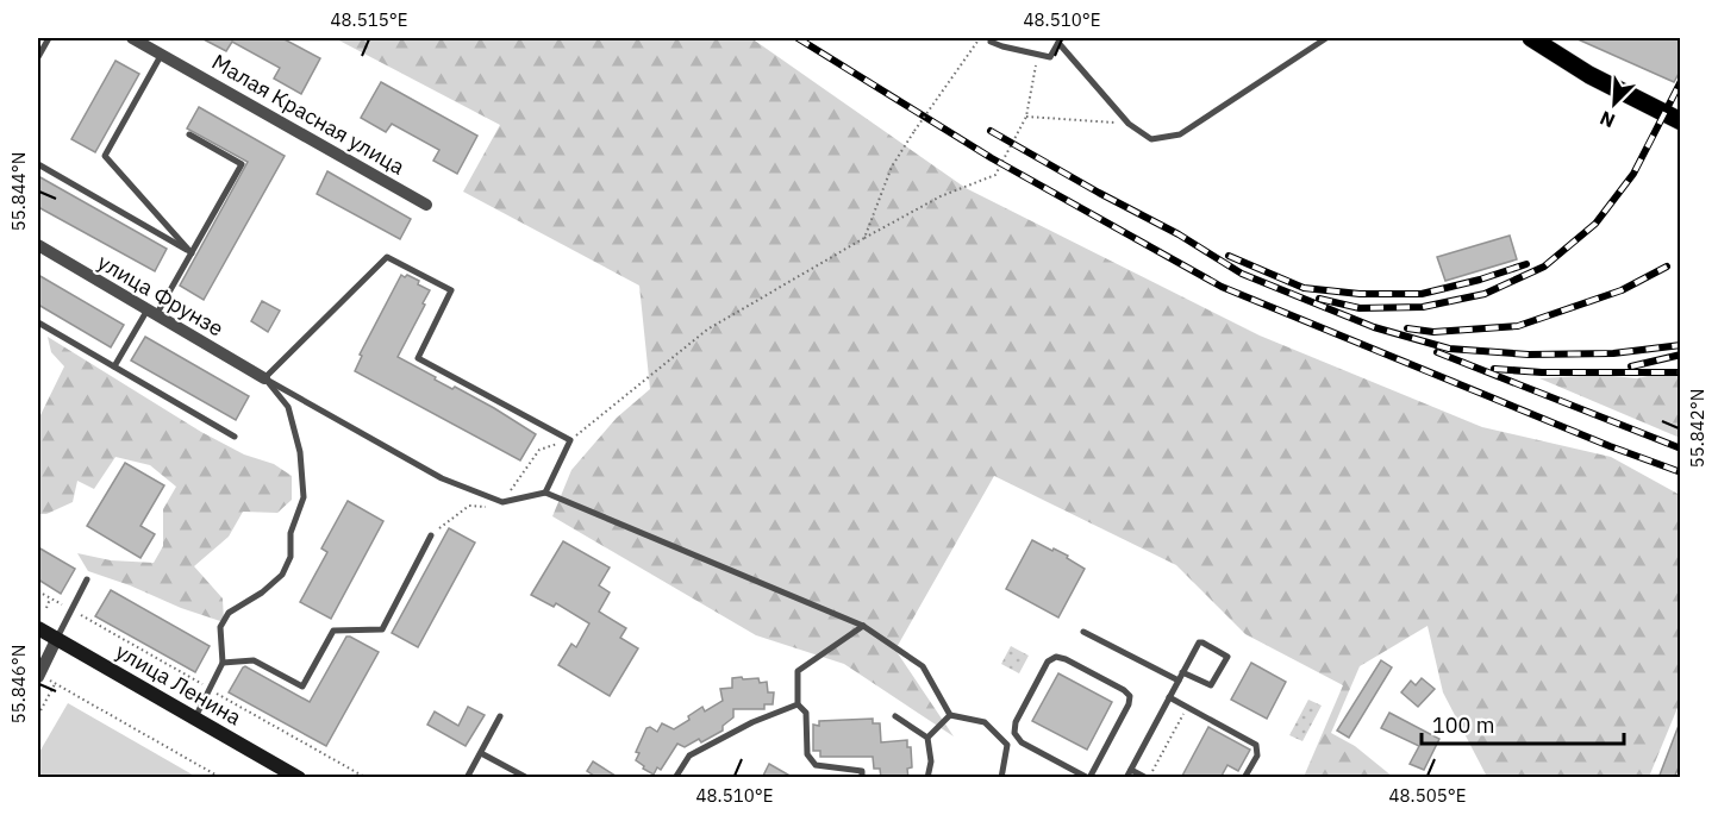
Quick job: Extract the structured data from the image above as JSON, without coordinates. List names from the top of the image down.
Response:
{
  "streets": {
    "main road": ["улица Ленина"],
    "street": ["Малая Красная улица", "улица Фрунзе"]
  },
  "scale_bar": "100 m",
  "north": "bottom left",
  "coordinates": [
    "48.515°E",
    "48.510°E",
    "55.844°N",
    "55.842°N",
    "55.846°N",
    "48.505°E"
  ]
}
